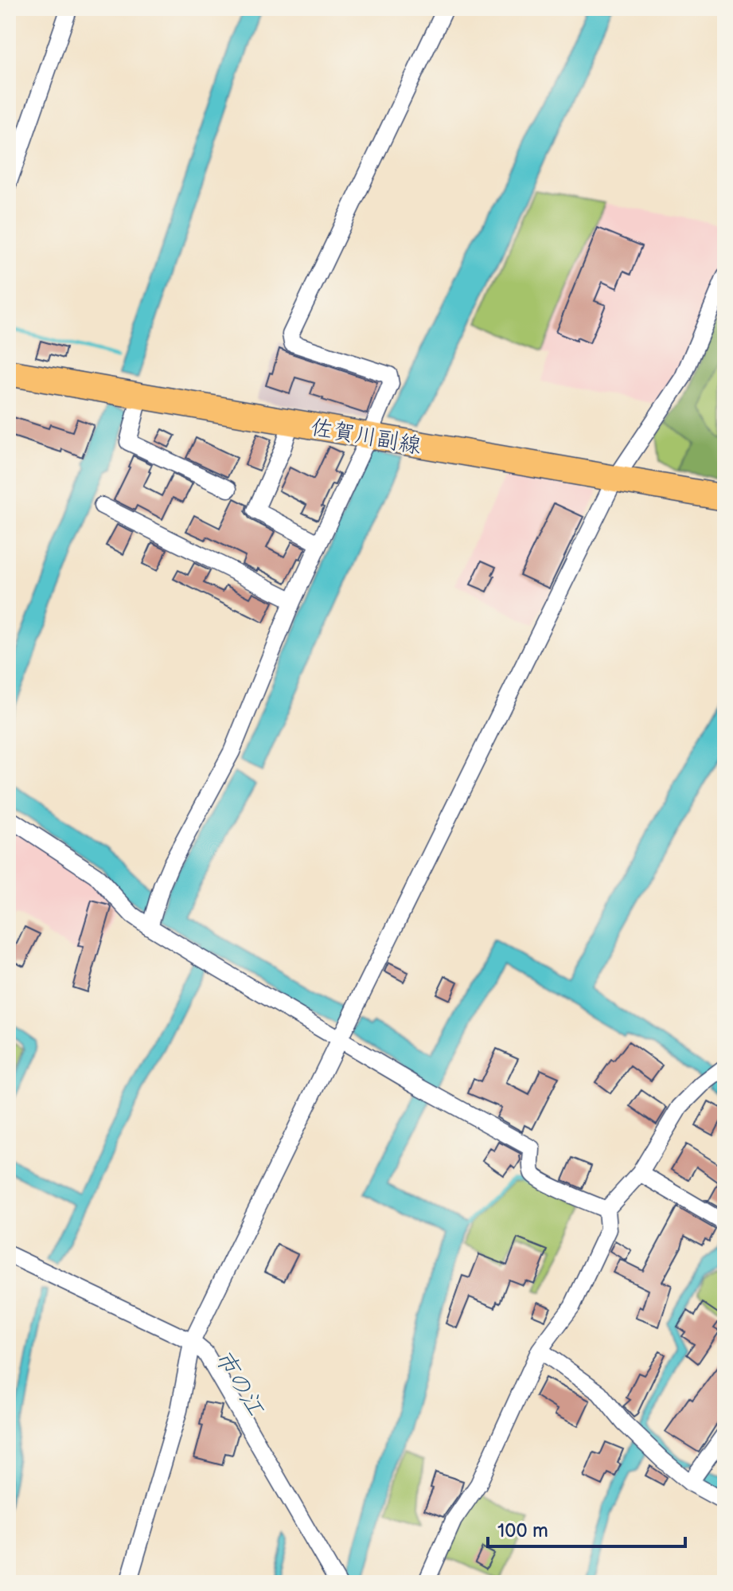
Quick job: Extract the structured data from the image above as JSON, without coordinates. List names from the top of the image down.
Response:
{
  "streets": {
    "main road": ["佐賀川副線"]
  },
  "water": ["市の江"],
  "scale_bar": "100 m"
}
